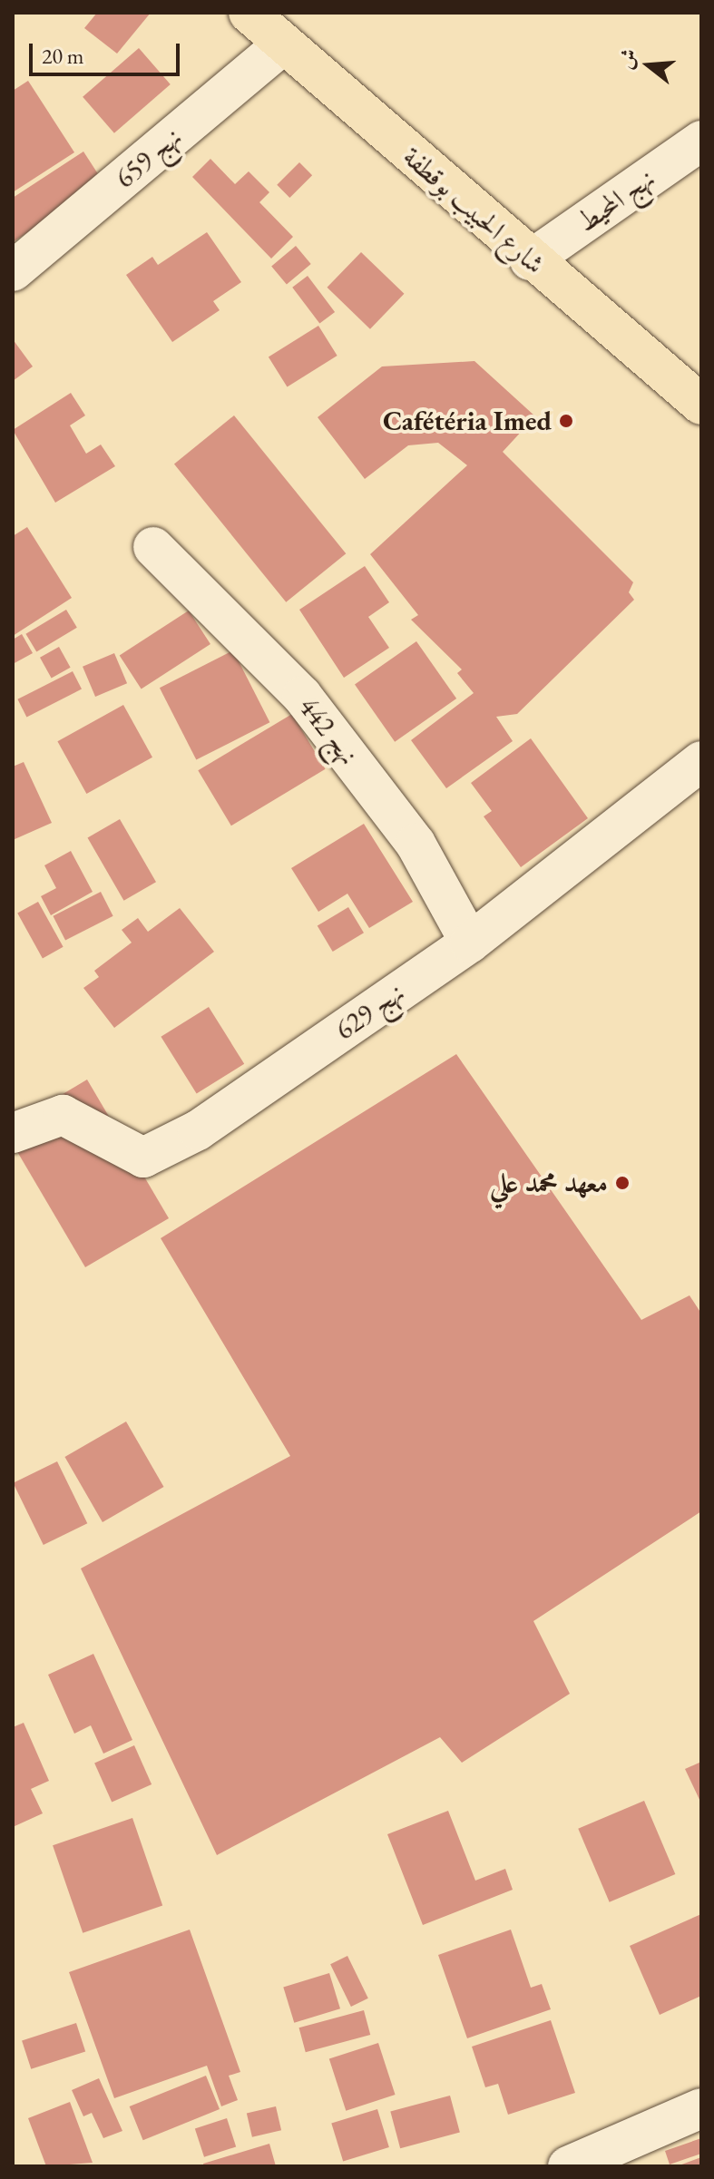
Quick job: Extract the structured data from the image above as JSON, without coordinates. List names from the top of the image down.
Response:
{
  "streets": {
    "main road": ["شارع الحبيب بوقطفة"],
    "street": [
      "نهج 659",
      "نهج المحيط",
      "نهج 442",
      "نهج 629"
    ]
  },
  "crossings": [
    ["نهج 659", "شارع الحبيب بوقطفة"],
    ["نهج المحيط", "شارع الحبيب بوقطفة"],
    ["نهج 442", "نهج 629"]
  ],
  "places": ["Cafétéria Imed", "معهد محمد علي"],
  "scale_bar": "20 m",
  "north": "left"
}
